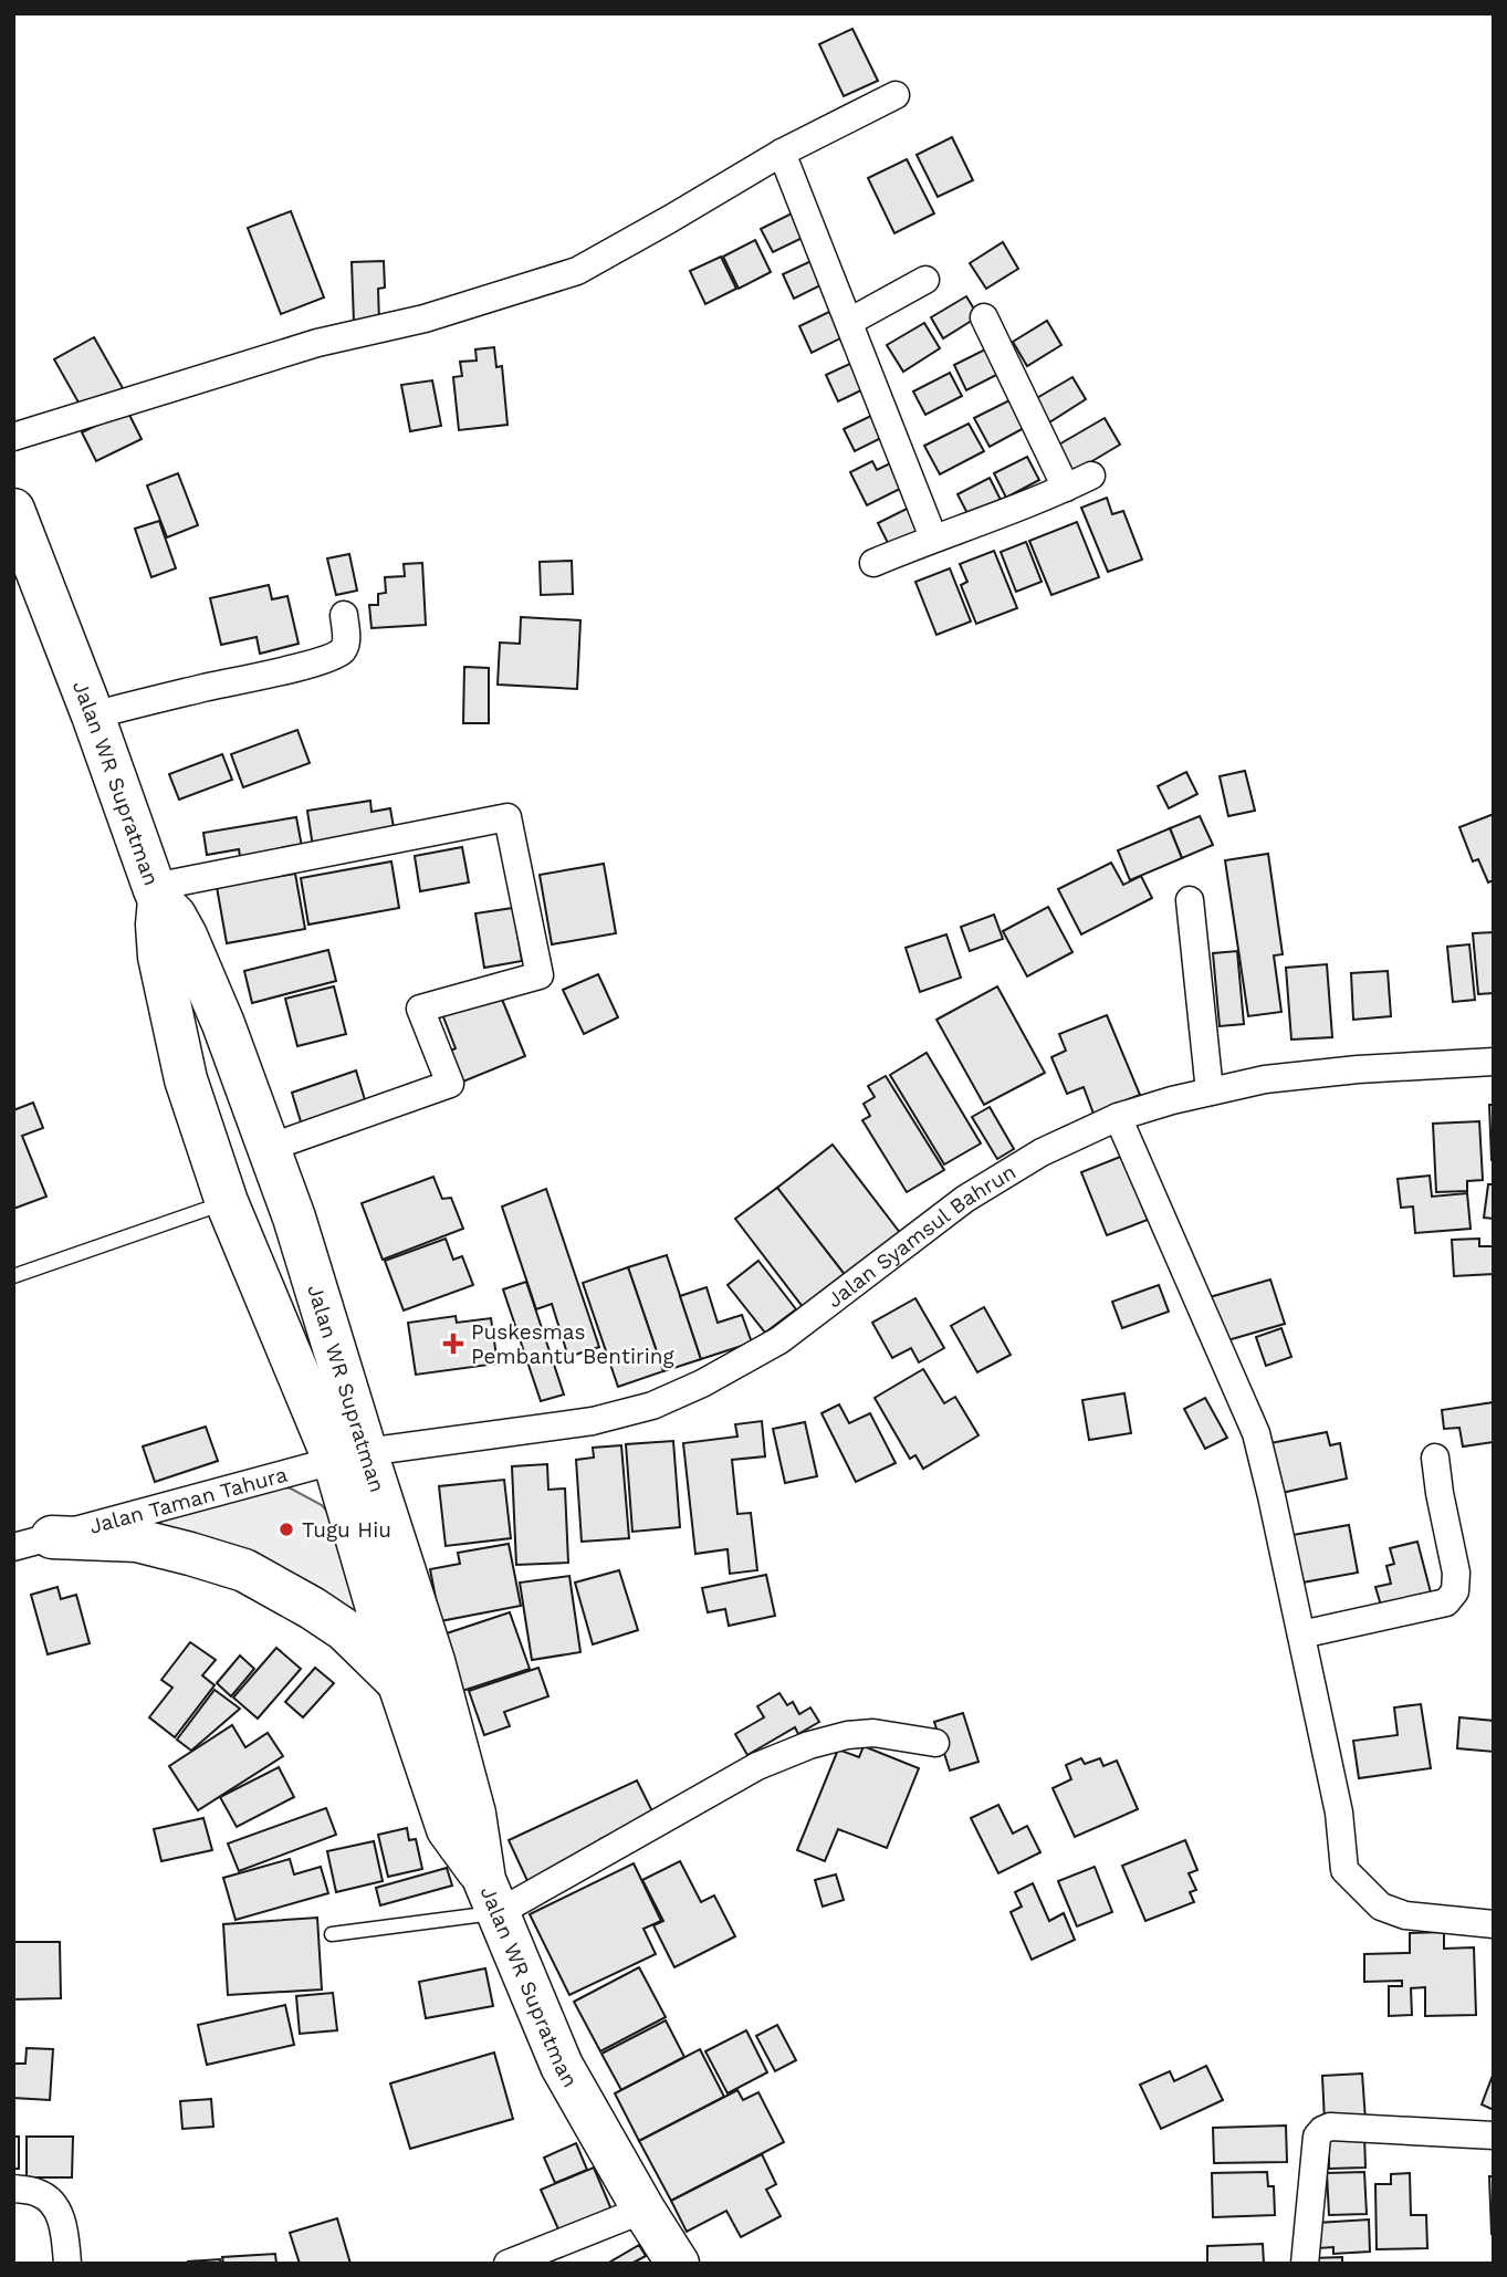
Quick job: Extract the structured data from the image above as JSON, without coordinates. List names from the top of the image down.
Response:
{
  "streets": {
    "highway": ["Jalan WR Supratman"],
    "street": ["Jalan Syamsul Bahrun", "Jalan Taman Tahura"]
  },
  "crossings": [
    ["Jalan WR Supratman", "Jalan Syamsul Bahrun"],
    ["Jalan WR Supratman", "Jalan Taman Tahura"],
    ["Jalan Syamsul Bahrun", "Jalan Taman Tahura"]
  ],
  "places": {
    "health": ["Puskesmas Pembantu Bentiring"],
    "other": ["Tugu Hiu"]
  }
}
